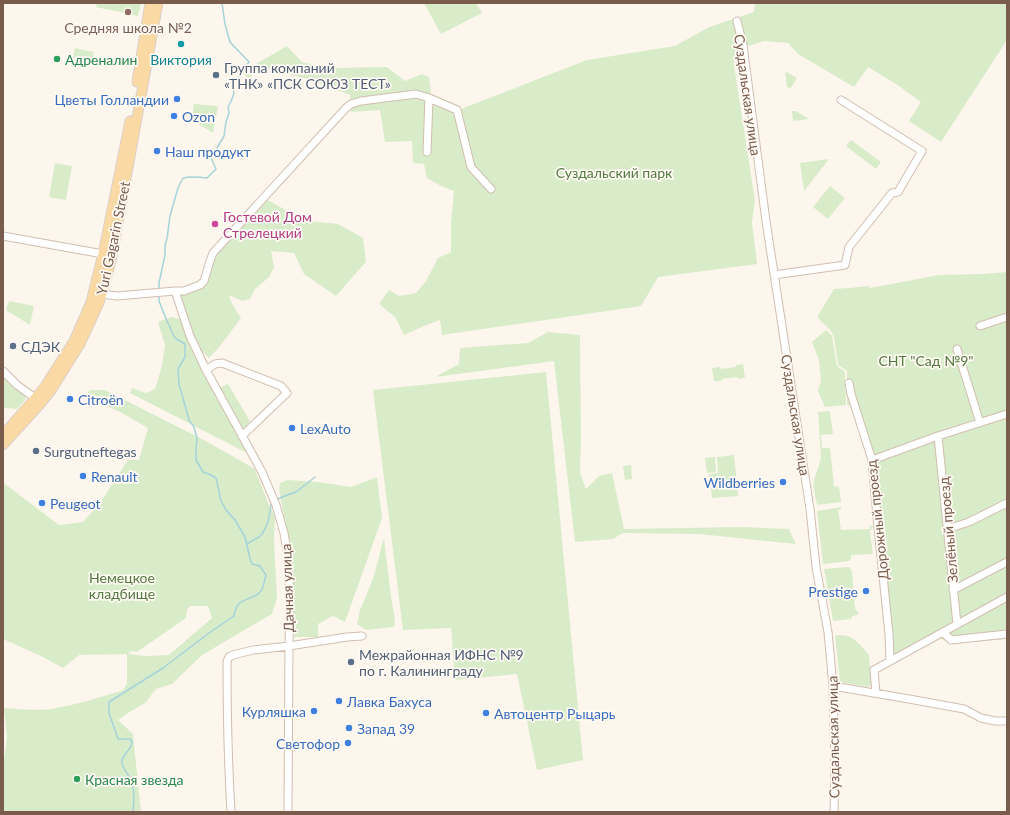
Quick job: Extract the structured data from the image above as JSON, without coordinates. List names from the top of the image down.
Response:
{
  "streets": {
    "main road": ["Yuri Gagarin Street"],
    "street": [
      "Суздальская улица",
      "Дорожный проезд",
      "Зелёный проезд",
      "Дачная улица"
    ]
  },
  "parks": ["Суздальский парк", "СНТ \"Сад №9\"", "Немецкое кладбище"],
  "places": [
    "Средняя школа №2",
    "Виктория",
    "Адреналин",
    "Группа компаний «ТНК» «ПСК СОЮЗ ТЕСТ»",
    "Цветы Голландии",
    "Ozon",
    "Наш продукт",
    "Гостевой Дом Стрелецкий",
    "СДЭК",
    "Citroën",
    "LexAuto",
    "Surgutneftegas",
    "Renault",
    "Wildberries",
    "Peugeot",
    "Prestige",
    "Межрайонная ИФНС №9 по г. Калининграду",
    "Лавка Бахуса",
    "Курляшка",
    "Автоцентр Рыцарь",
    "Запад 39",
    "Светофор",
    "Красная звезда"
  ]
}
